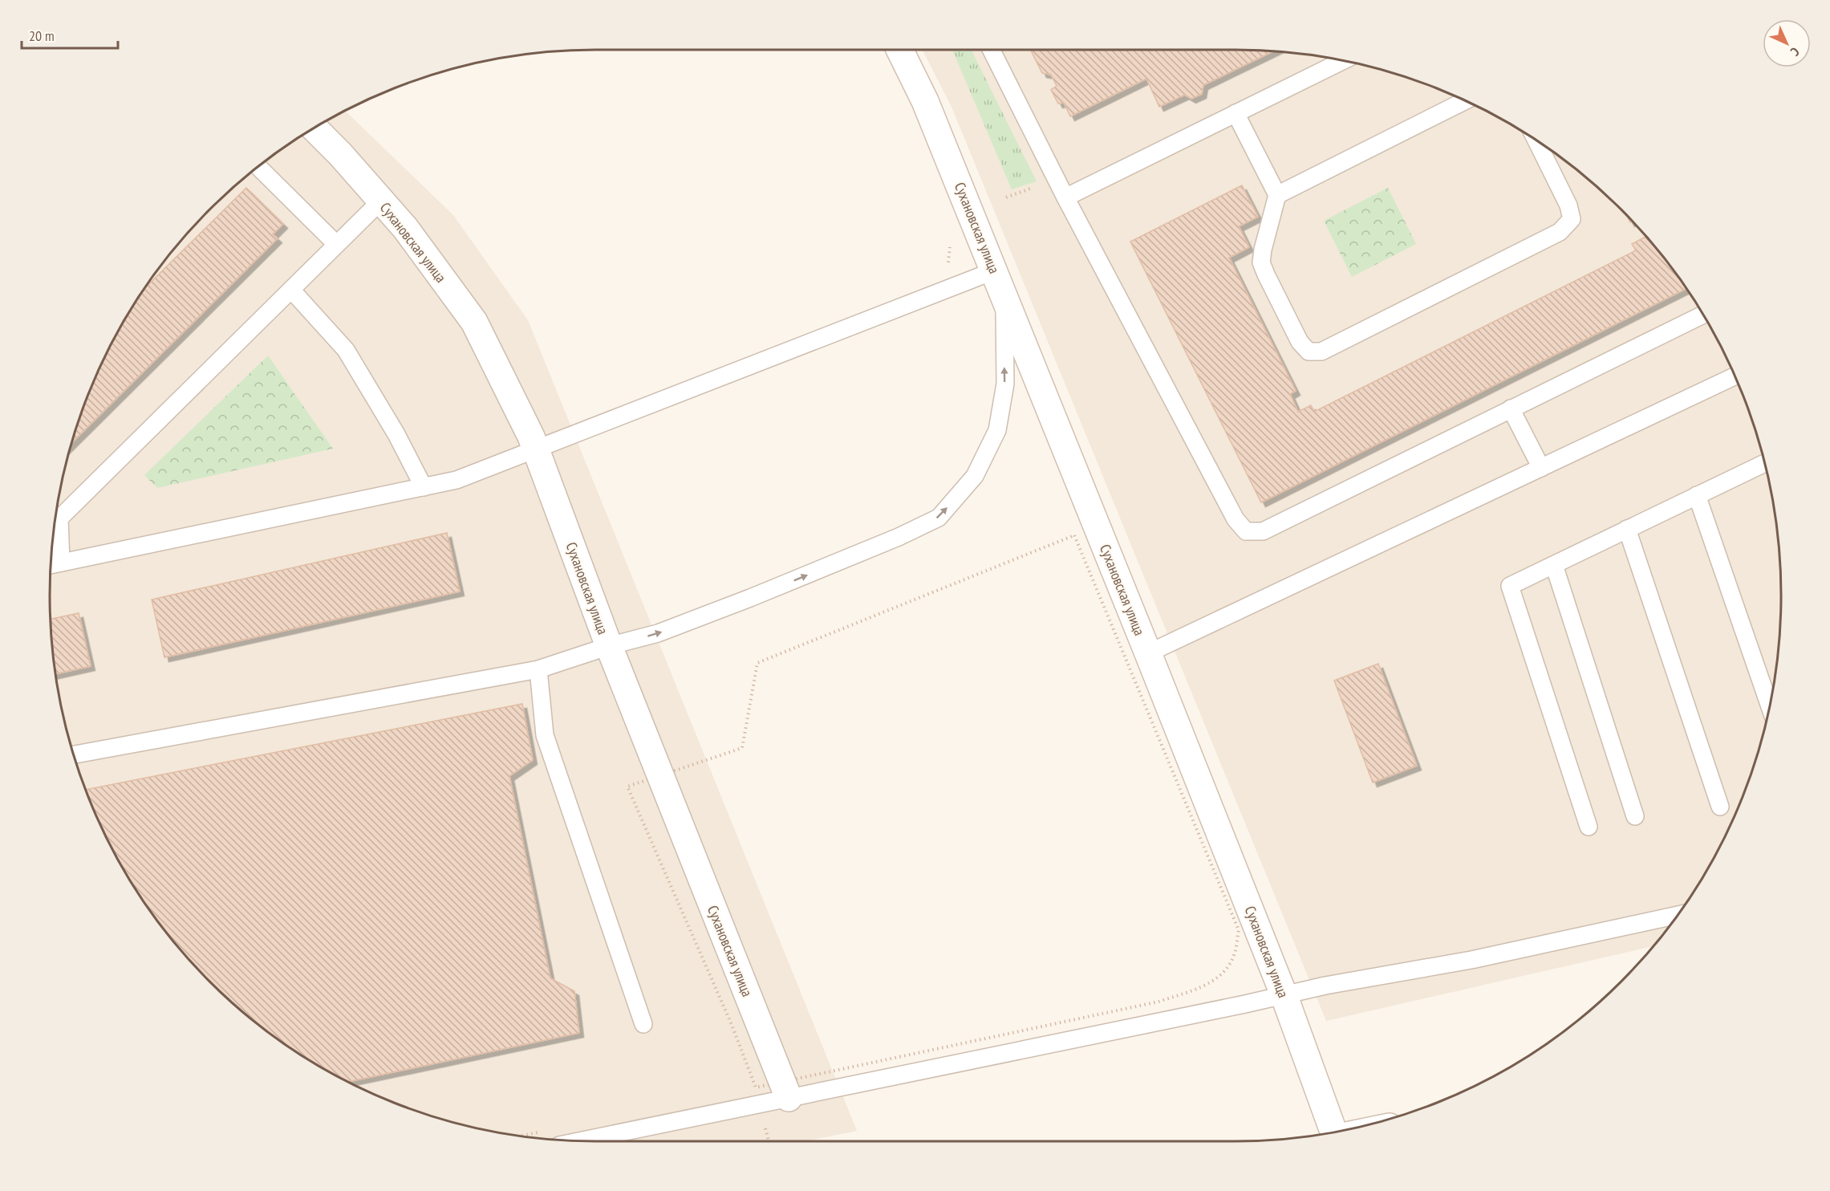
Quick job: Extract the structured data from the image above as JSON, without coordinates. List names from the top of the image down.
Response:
{
  "streets": {
    "street": ["Сухановская улица"]
  },
  "scale_bar": "20 m",
  "north": "bottom right"
}
